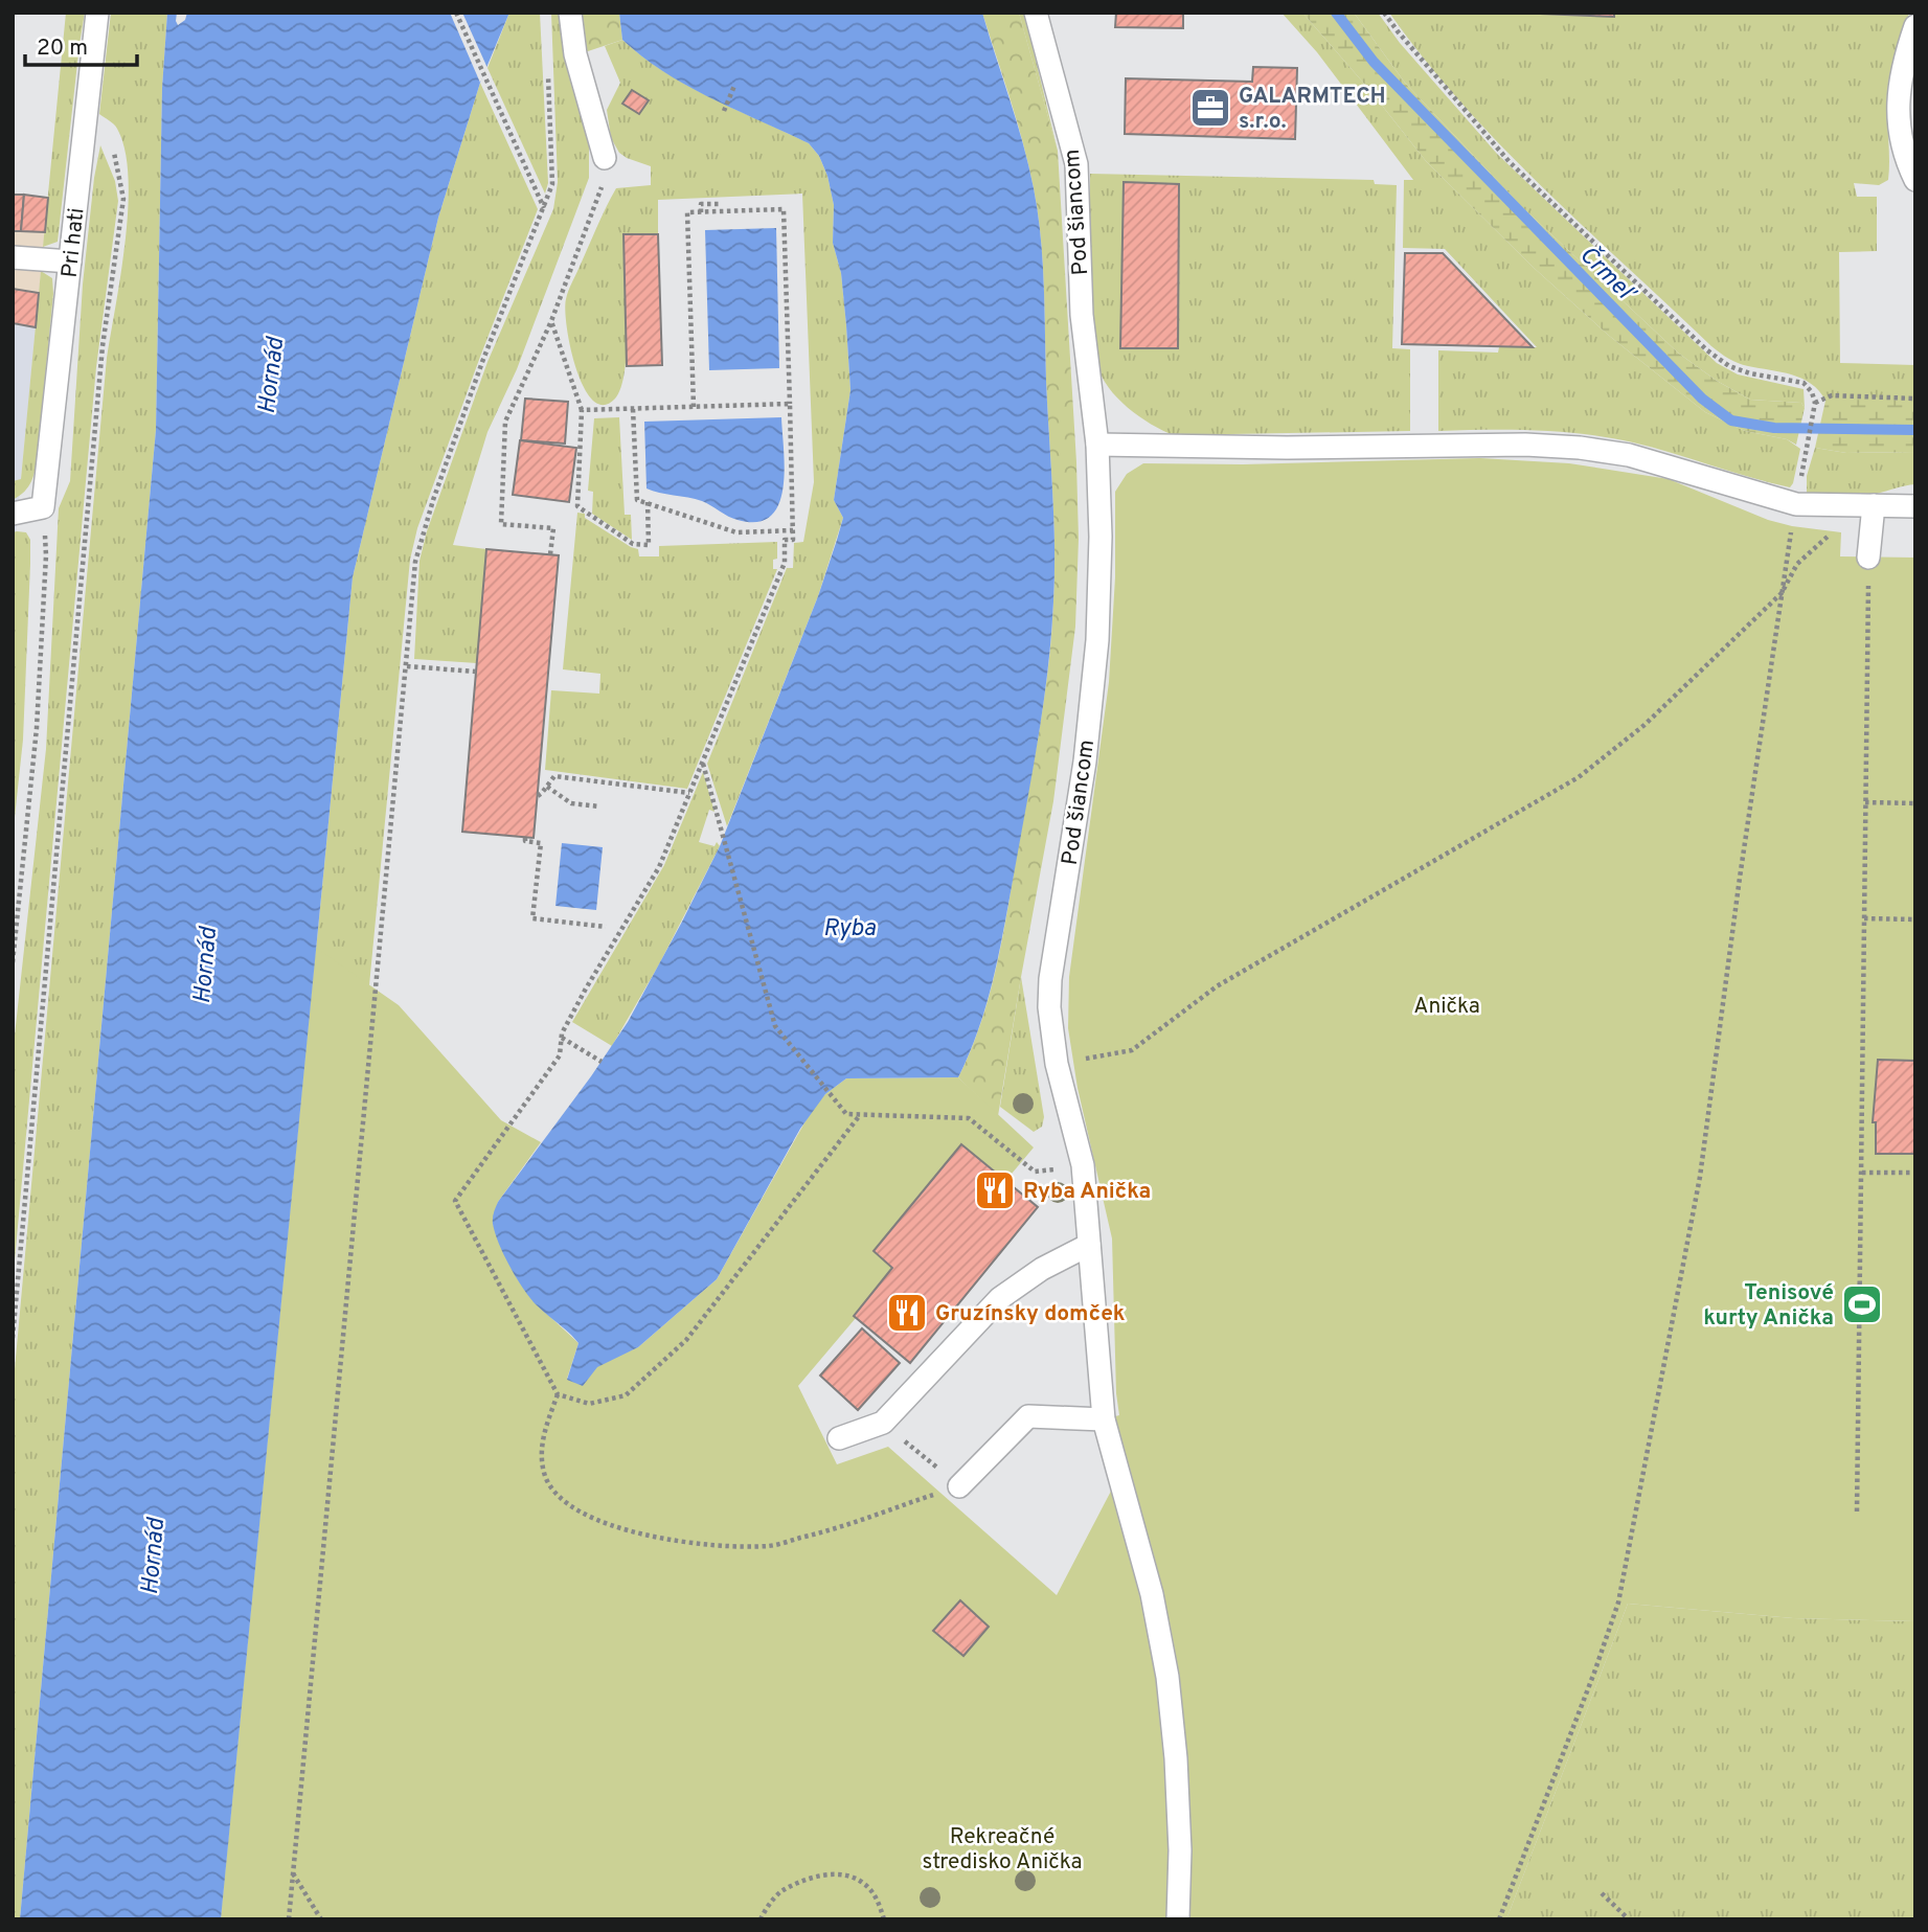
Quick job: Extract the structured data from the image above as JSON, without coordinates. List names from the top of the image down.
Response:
{
  "streets": {
    "lane": ["Pod šiancom", "Pri hati"]
  },
  "water": ["Črmeľ", "Hornád", "Ryba"],
  "parks": ["Anička", "Rekreačné stredisko Anička"],
  "places": {
    "office": ["GALARMTECH s.r.o."],
    "restaurant": ["Ryba Anička", "Gruzínsky domček"],
    "sports": ["Tenisové kurty Anička"]
  },
  "scale_bar": "20 m"
}
